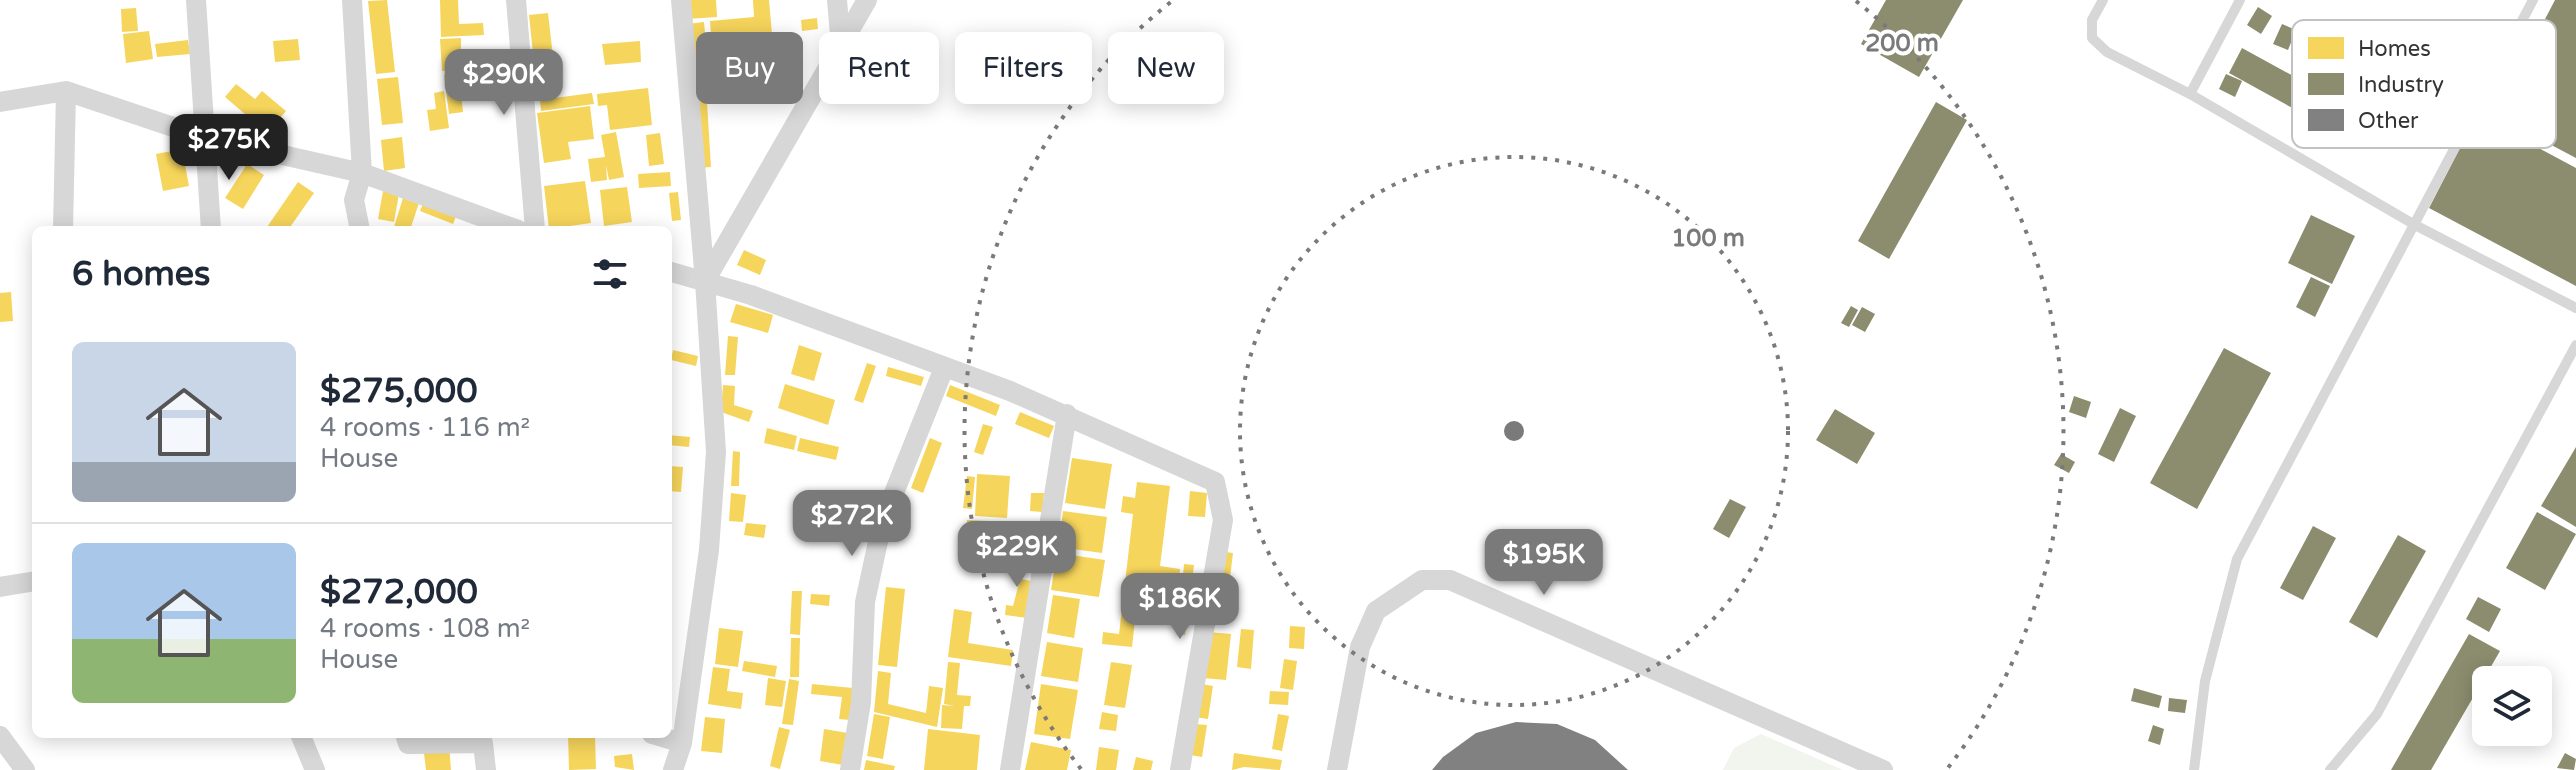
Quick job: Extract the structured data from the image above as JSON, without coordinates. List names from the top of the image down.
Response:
{
  "legend": ["Homes", "Industry", "Other"],
  "page": {
    "chip": [
      "Buy",
      "Rent",
      "Filters",
      "New"
    ],
    "price": [
      "$290K",
      "$275K",
      "$272K",
      "$229K",
      "$195K",
      "$186K"
    ],
    "heading": "6 homes",
    "list": [
      {
        "name": "$275,000",
        "note": "4 rooms · 116 m² · House"
      },
      {
        "name": "$272,000",
        "note": "4 rooms · 108 m² · House"
      }
    ]
  },
  "rings": ["200 m", "100 m"]
}
